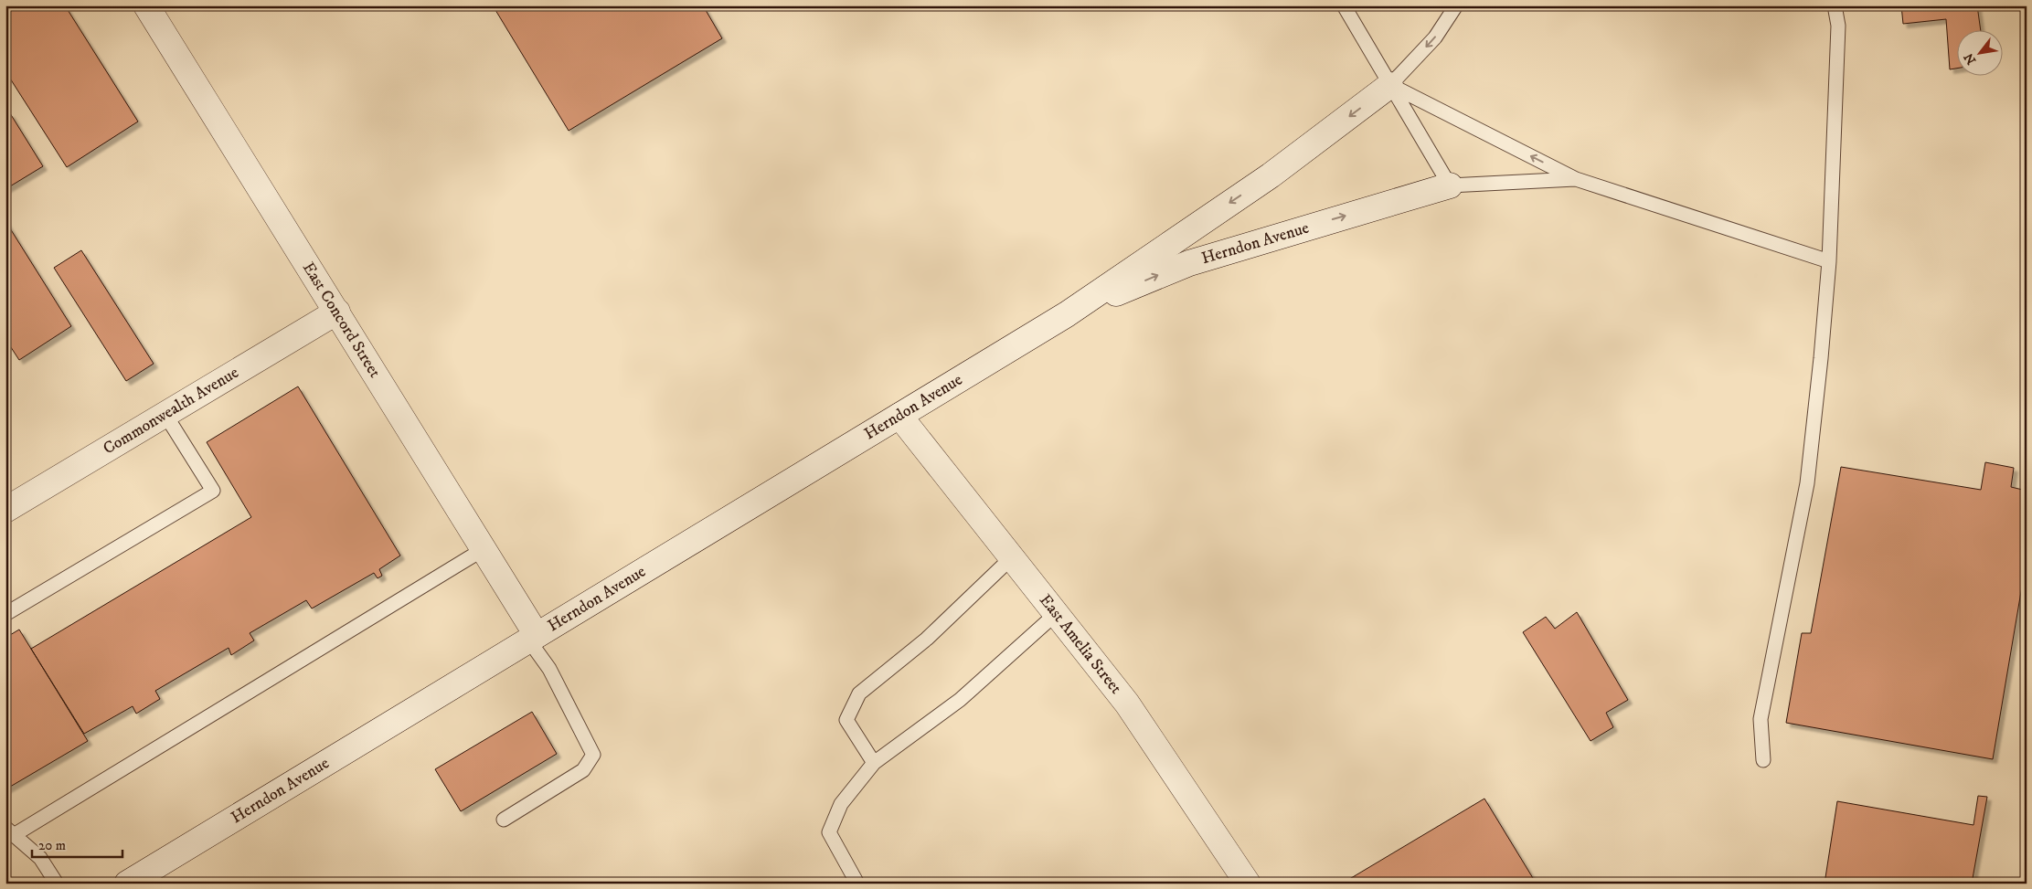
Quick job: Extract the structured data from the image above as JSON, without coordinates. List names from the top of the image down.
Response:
{
  "streets": {
    "street": [
      "Herndon Avenue",
      "East Concord Street",
      "Commonwealth Avenue",
      "East Amelia Street"
    ]
  },
  "crossings": [
    ["Herndon Avenue", "East Concord Street"],
    ["Herndon Avenue", "East Amelia Street"],
    ["East Concord Street", "Commonwealth Avenue"]
  ],
  "scale_bar": "20 m",
  "north": "bottom left"
}
